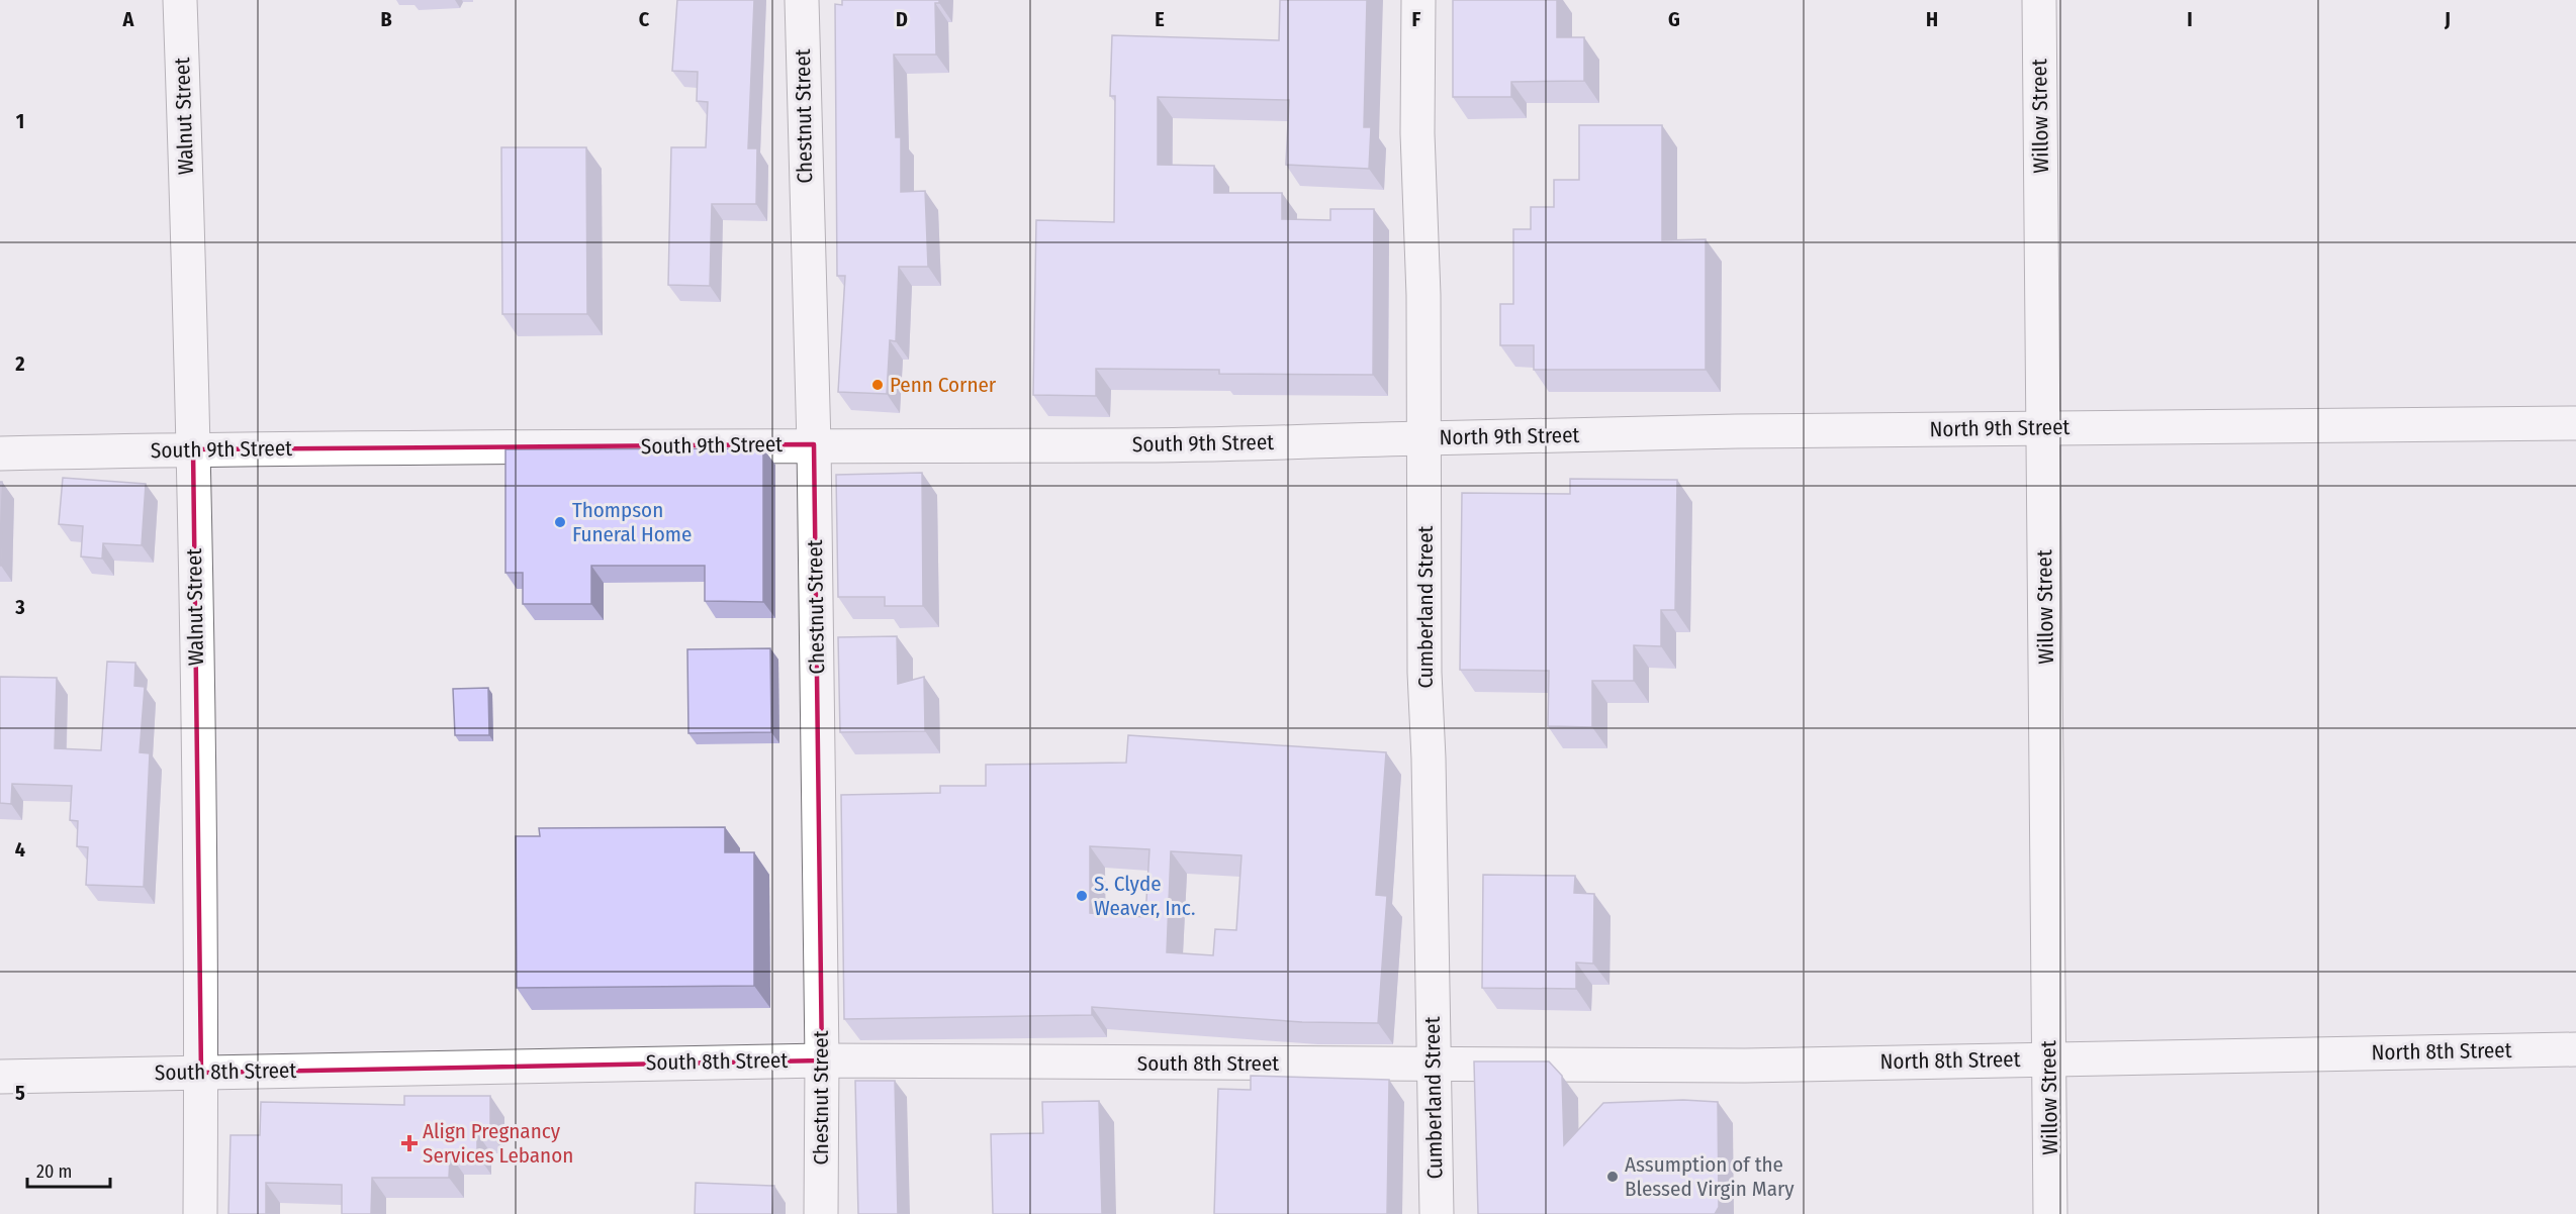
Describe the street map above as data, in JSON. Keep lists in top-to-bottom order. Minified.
{"streets":{"main road":["Walnut Street","Chestnut Street","Willow Street","North 9th Street","South 9th Street","Cumberland Street","North 8th Street","South 8th Street"]},"crossings":[["Walnut Street","South 9th Street"],["Walnut Street","South 8th Street"],["Chestnut Street","South 9th Street"],["Chestnut Street","South 8th Street"],["Willow Street","North 9th Street"],["Willow Street","North 8th Street"],["North 9th Street","South 9th Street"],["North 9th Street","Cumberland Street"],["South 9th Street","Cumberland Street"],["Cumberland Street","North 8th Street"],["Cumberland Street","South 8th Street"],["North 8th Street","South 8th Street"]],"places":{"other":["Penn Corner","Thompson Funeral Home","S. Clyde Weaver, Inc.","Assumption of the Blessed Virgin Mary"],"health":["Align Pregnancy Services Lebanon"]},"scale_bar":"20 m","grid":{"columns":["A","B","C","D","E","F","G","H","I","J"],"rows":["1","2","3","4","5"]}}
